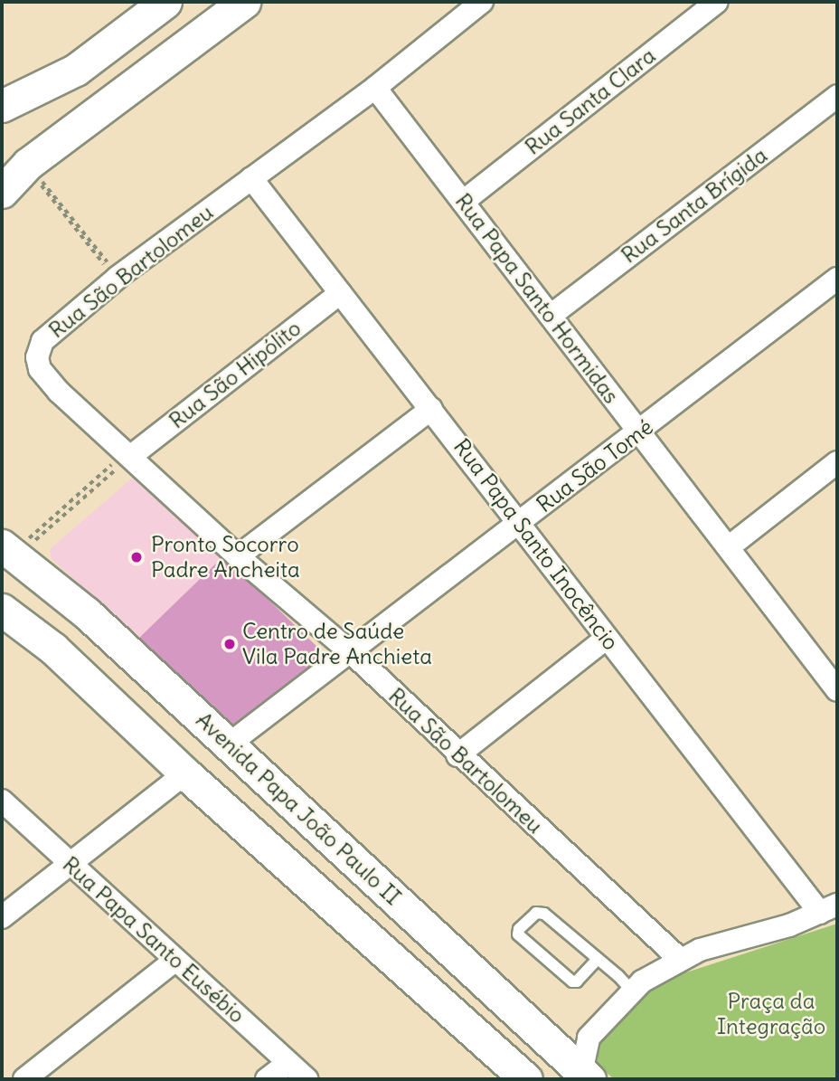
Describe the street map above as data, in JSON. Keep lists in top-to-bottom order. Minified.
{"streets":{"street":["Rua Santa Clara","Rua Santa Brígida","Rua São Bartolomeu","Rua Papa Santo Hormidas","Rua São Hipólito","Rua São Tomé","Rua Papa Santo Inocêncio","Avenida Papa João Paulo II","Rua Papa Santo Eusébio"]},"crossings":[["Rua Santa Clara","Rua Papa Santo Hormidas"],["Rua Santa Brígida","Rua Papa Santo Hormidas"],["Rua São Bartolomeu","Rua Papa Santo Hormidas"],["Rua São Bartolomeu","Rua São Hipólito"],["Rua São Bartolomeu","Rua São Tomé"],["Rua São Bartolomeu","Rua Papa Santo Inocêncio"],["Rua Papa Santo Hormidas","Rua São Tomé"],["Rua São Hipólito","Rua Papa Santo Inocêncio"],["Rua São Tomé","Rua Papa Santo Inocêncio"],["Rua São Tomé","Avenida Papa João Paulo II"]],"parks":["Praça da Integração"],"places":["Pronto Socorro Padre Ancheita","Centro de Saúde Vila Padre Anchieta"]}
